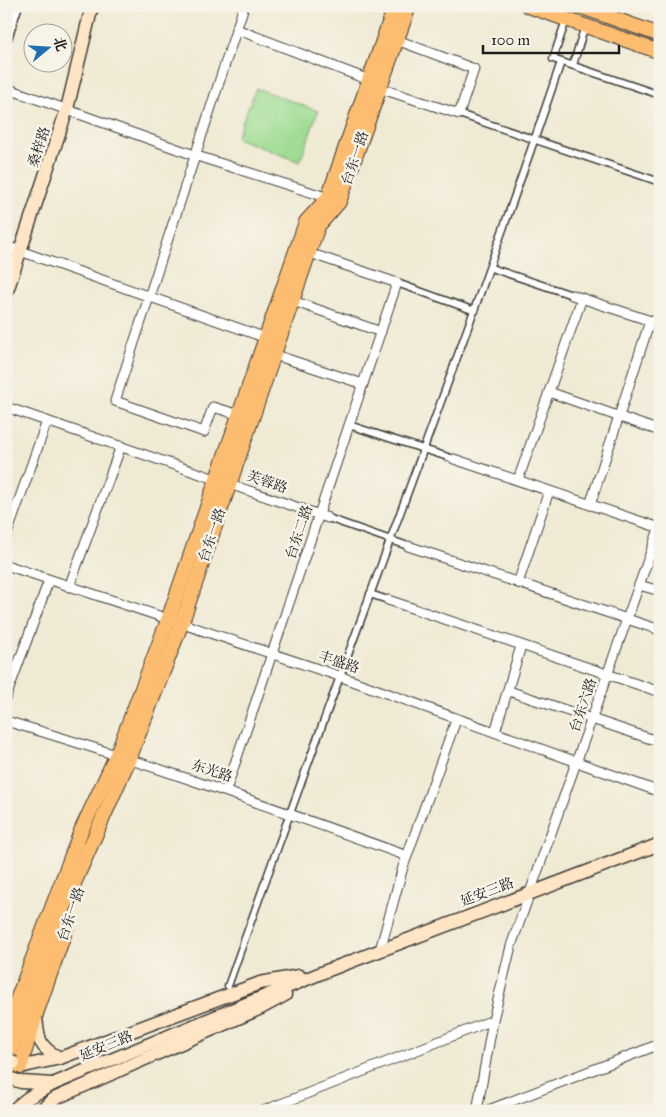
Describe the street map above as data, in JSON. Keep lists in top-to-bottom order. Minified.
{"streets":{"main road":["桑梓路","台东一路","延安三路"],"street":["芙蓉路","台东二路","丰盛路","台东六路","东光路"]},"crossings":[["台东一路","芙蓉路"],["台东一路","丰盛路"],["台东一路","东光路"],["台东一路","延安三路"],["芙蓉路","台东二路"],["芙蓉路","台东六路"],["台东二路","丰盛路"],["台东二路","东光路"],["丰盛路","台东六路"],["台东六路","延安三路"]],"scale_bar":"100 m","north":"right"}
